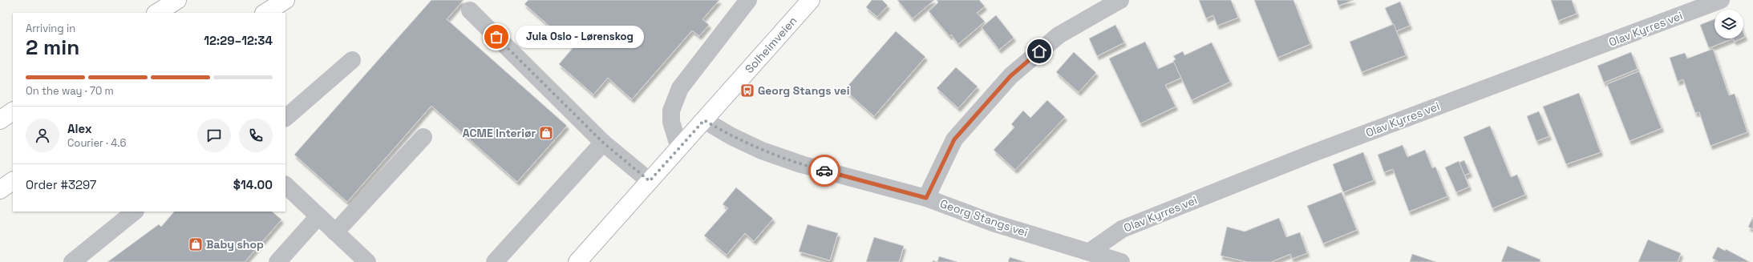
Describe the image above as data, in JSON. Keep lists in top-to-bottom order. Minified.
{"streets":{"main road":["Solheimveien"],"street":["Olav Kyrres vei","Georg Stangs vei"]},"crossings":[["Olav Kyrres vei","Georg Stangs vei"],["Solheimveien","Georg Stangs vei"]],"places":{"other":["Jula Oslo - Lørenskog"],"bus stop":["Georg Stangs vei"],"shop":["ACME Interiør","Baby shop"]},"page":{"heading":["2 min","Arriving in","12:29–12:34"],"panel":["Alex","Courier · 4.6","Order #3297","$14.00"],"bubble":"Jula Oslo - Lørenskog","bar":"On the way · 70 m"}}
